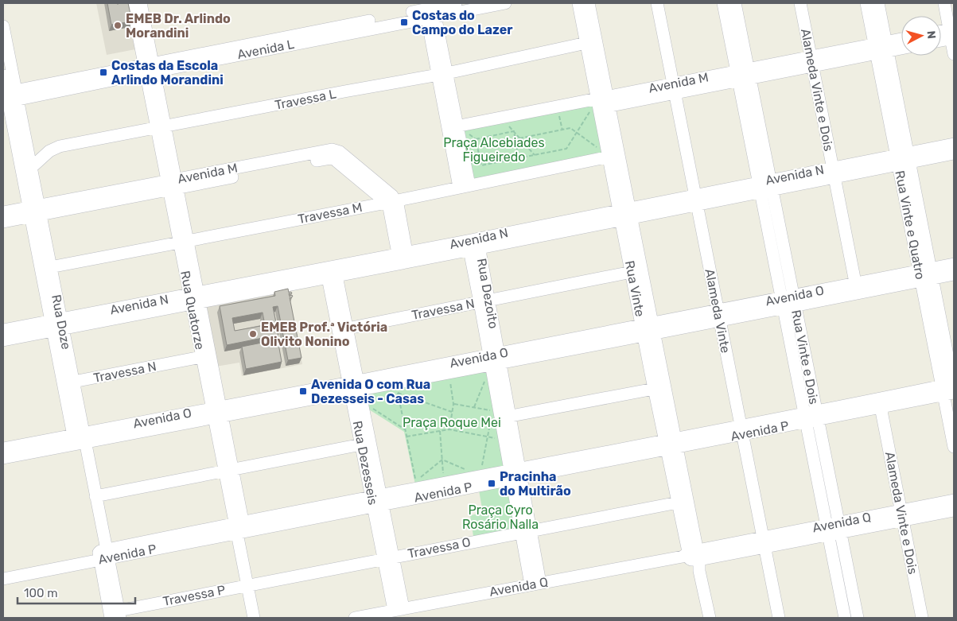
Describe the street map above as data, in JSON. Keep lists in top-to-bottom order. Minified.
{"streets":{"street":["Avenida L","Avenida M","Alameda Vinte e Dois","Travessa L","Avenida N","Travessa M","Rua Vinte e Quatro","Rua Vinte","Rua Dezoito","Avenida O","Travessa N","Rua Quatorze","Alameda Vinte","Rua Doze","Rua Vinte e Dois","Avenida P","Rua Dezesseis","Avenida Q","Travessa O","Travessa P"]},"crossings":[["Avenida L","Rua Quatorze"],["Avenida L","Rua Doze"],["Avenida M","Alameda Vinte e Dois"],["Avenida M","Travessa M"],["Avenida M","Rua Vinte e Quatro"],["Avenida M","Rua Vinte"],["Avenida M","Rua Quatorze"],["Avenida M","Alameda Vinte"],["Avenida M","Rua Doze"],["Avenida M","Rua Vinte e Dois"],["Alameda Vinte e Dois","Avenida N"],["Alameda Vinte e Dois","Avenida O"],["Alameda Vinte e Dois","Avenida P"],["Alameda Vinte e Dois","Avenida Q"],["Travessa L","Rua Vinte"],["Travessa L","Rua Quatorze"],["Travessa L","Rua Doze"],["Avenida N","Rua Vinte e Quatro"],["Avenida N","Rua Vinte"],["Avenida N","Rua Dezoito"],["Avenida N","Rua Quatorze"],["Avenida N","Alameda Vinte"],["Avenida N","Rua Doze"],["Avenida N","Rua Vinte e Dois"],["Avenida N","Rua Dezesseis"],["Travessa M","Rua Vinte"],["Travessa M","Rua Quatorze"],["Travessa M","Rua Doze"],["Rua Vinte e Quatro","Avenida O"],["Rua Vinte e Quatro","Avenida P"],["Rua Vinte","Avenida O"],["Rua Vinte","Travessa N"],["Rua Vinte","Avenida P"],["Rua Vinte","Avenida Q"],["Rua Vinte","Travessa O"],["Rua Dezoito","Avenida O"],["Rua Dezoito","Travessa N"],["Rua Dezoito","Avenida P"],["Rua Dezoito","Avenida Q"],["Rua Dezoito","Travessa O"],["Avenida O","Rua Quatorze"],["Avenida O","Alameda Vinte"],["Avenida O","Rua Doze"],["Avenida O","Rua Vinte e Dois"],["Avenida O","Rua Dezesseis"],["Travessa N","Rua Quatorze"],["Travessa N","Rua Doze"],["Travessa N","Rua Dezesseis"],["Rua Quatorze","Avenida P"],["Rua Quatorze","Travessa O"],["Rua Quatorze","Travessa P"],["Alameda Vinte","Avenida P"],["Alameda Vinte","Avenida Q"],["Rua Doze","Avenida P"],["Rua Doze","Travessa P"],["Rua Vinte e Dois","Avenida P"],["Rua Vinte e Dois","Avenida Q"],["Avenida P","Rua Dezesseis"],["Rua Dezesseis","Avenida Q"],["Rua Dezesseis","Travessa O"],["Travessa O","Travessa P"]],"parks":["Praça Alcebiades Figueiredo","Praça Roque Mei","Praça Cyro Rosário Nalla"],"places":{"transit":["Costas do Campo do Lazer","Costas da Escola Arlindo Morandini","Avenida O com Rua Dezesseis - Casas","Pracinha do Multirão"],"other":["EMEB Dr. Arlindo Morandini","EMEB Prof.ª Victória Olivito Nonino"]},"scale_bar":"100 m","north":"right"}
